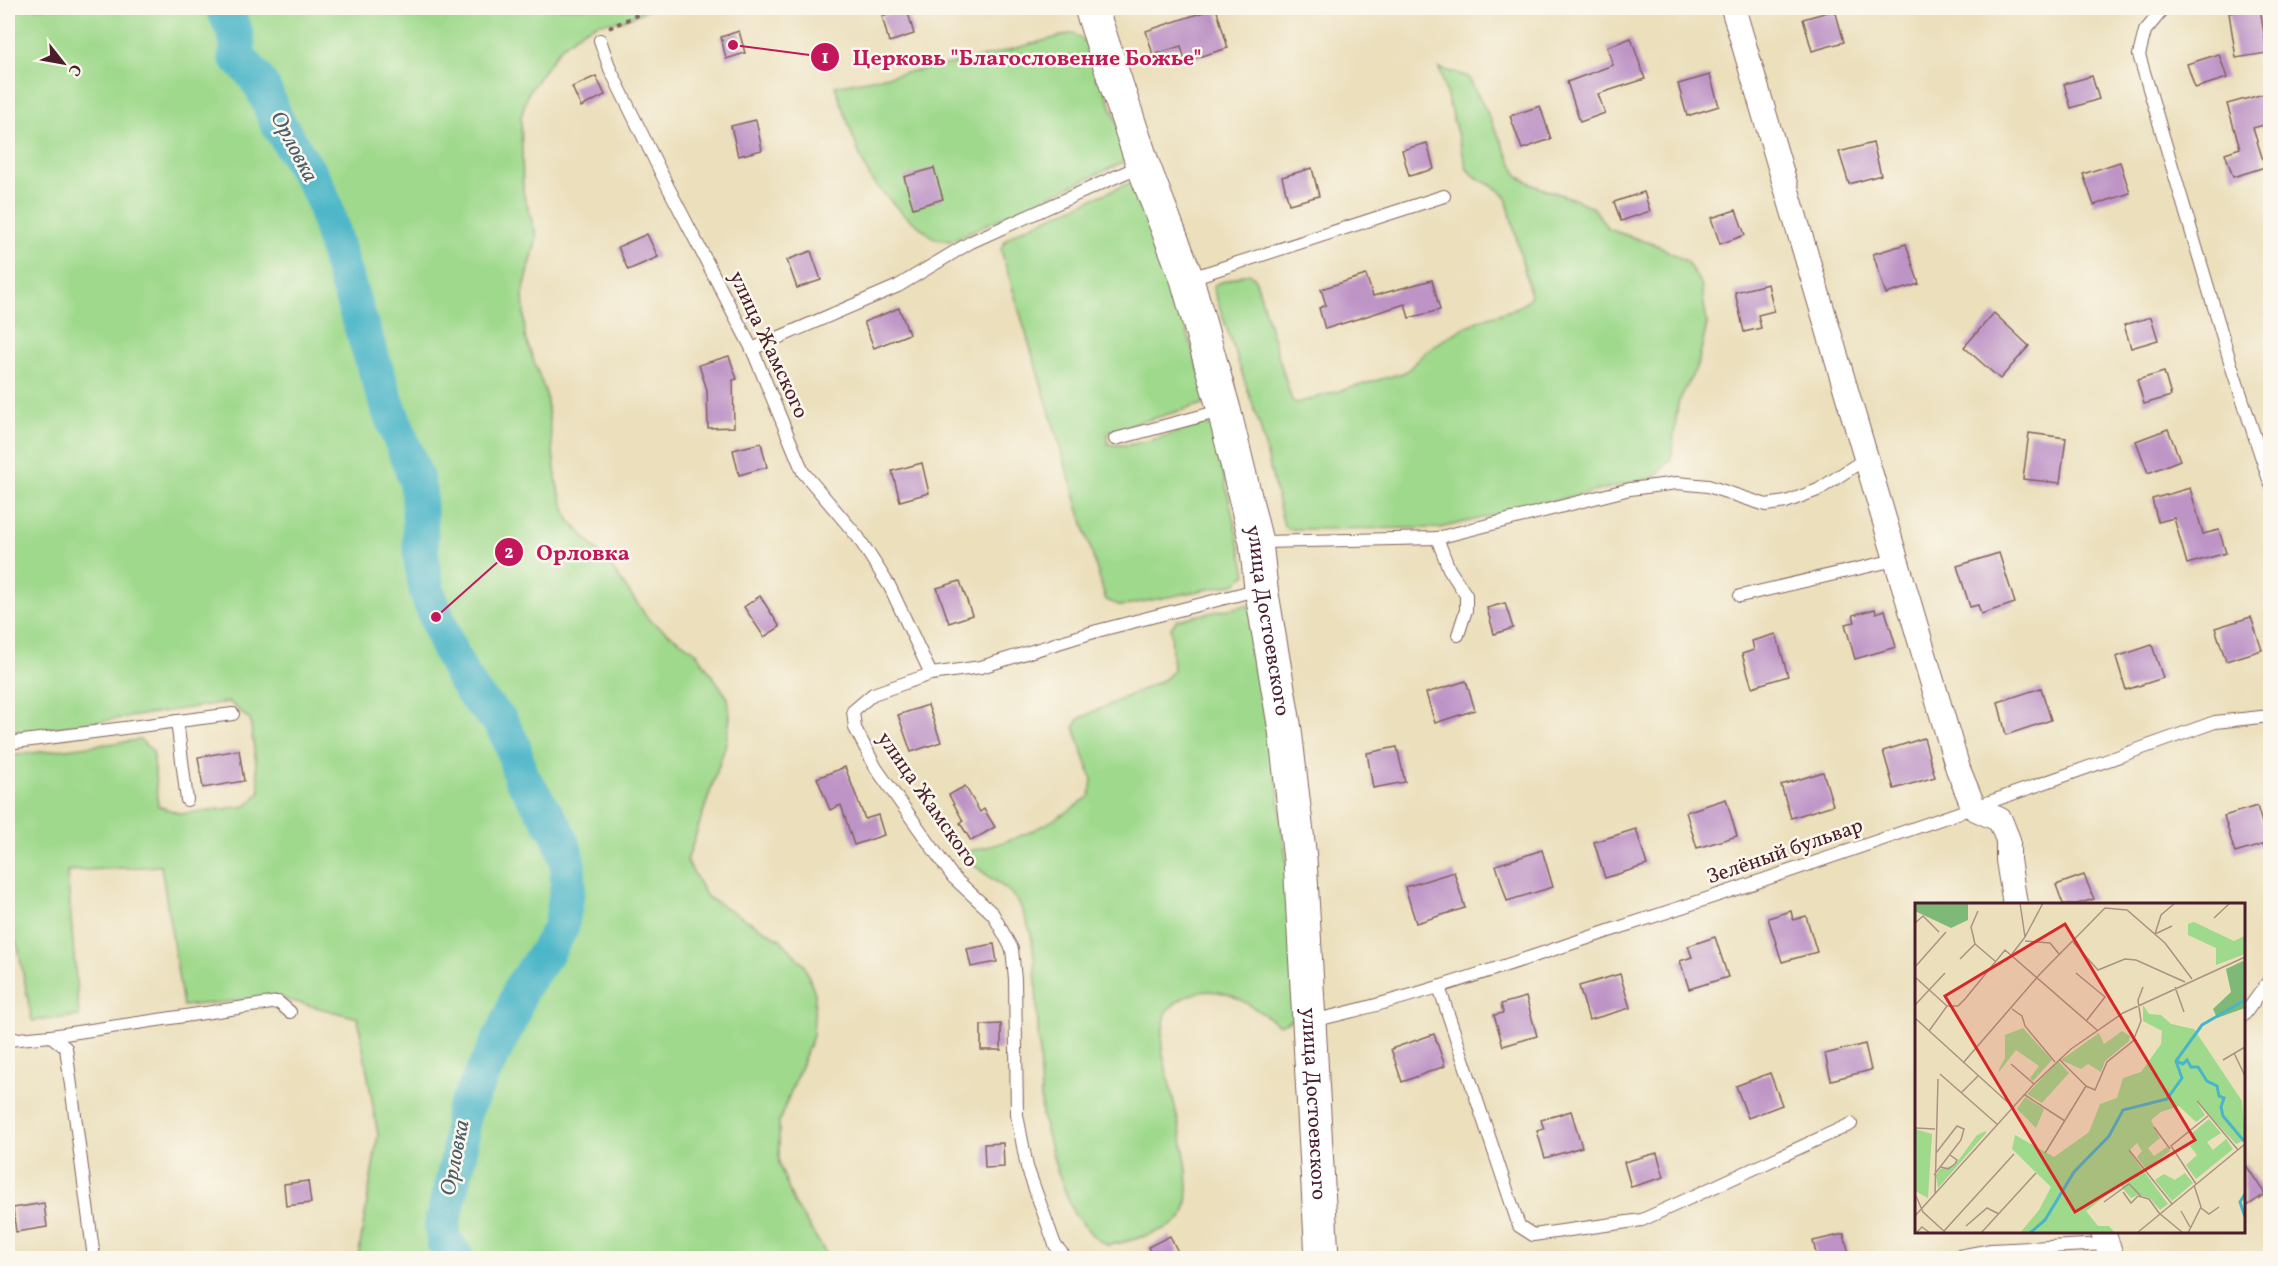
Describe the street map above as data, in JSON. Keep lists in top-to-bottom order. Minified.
{"streets":{"main road":["улица Достоевского"],"lane":["улица Жамского","Зелёный бульвар"]},"crossings":[["улица Достоевского","Зелёный бульвар"]],"water":["Орловка"],"places":["Церковь \"Благословение Божье\"","Орловка"],"north":"bottom right"}
